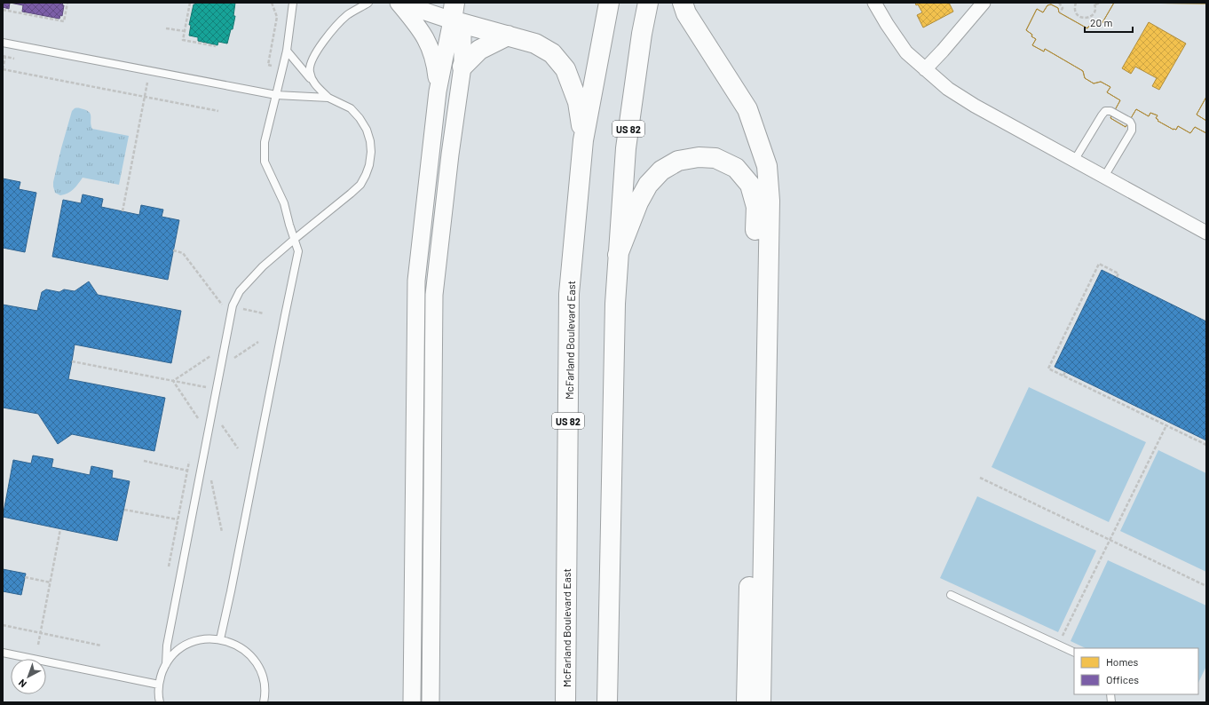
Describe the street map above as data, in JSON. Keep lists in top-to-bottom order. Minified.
{"streets":{"highway":["US 82","McFarland Boulevard East"]},"legend":["Homes","Offices"],"scale_bar":"20 m","north":"bottom left"}
